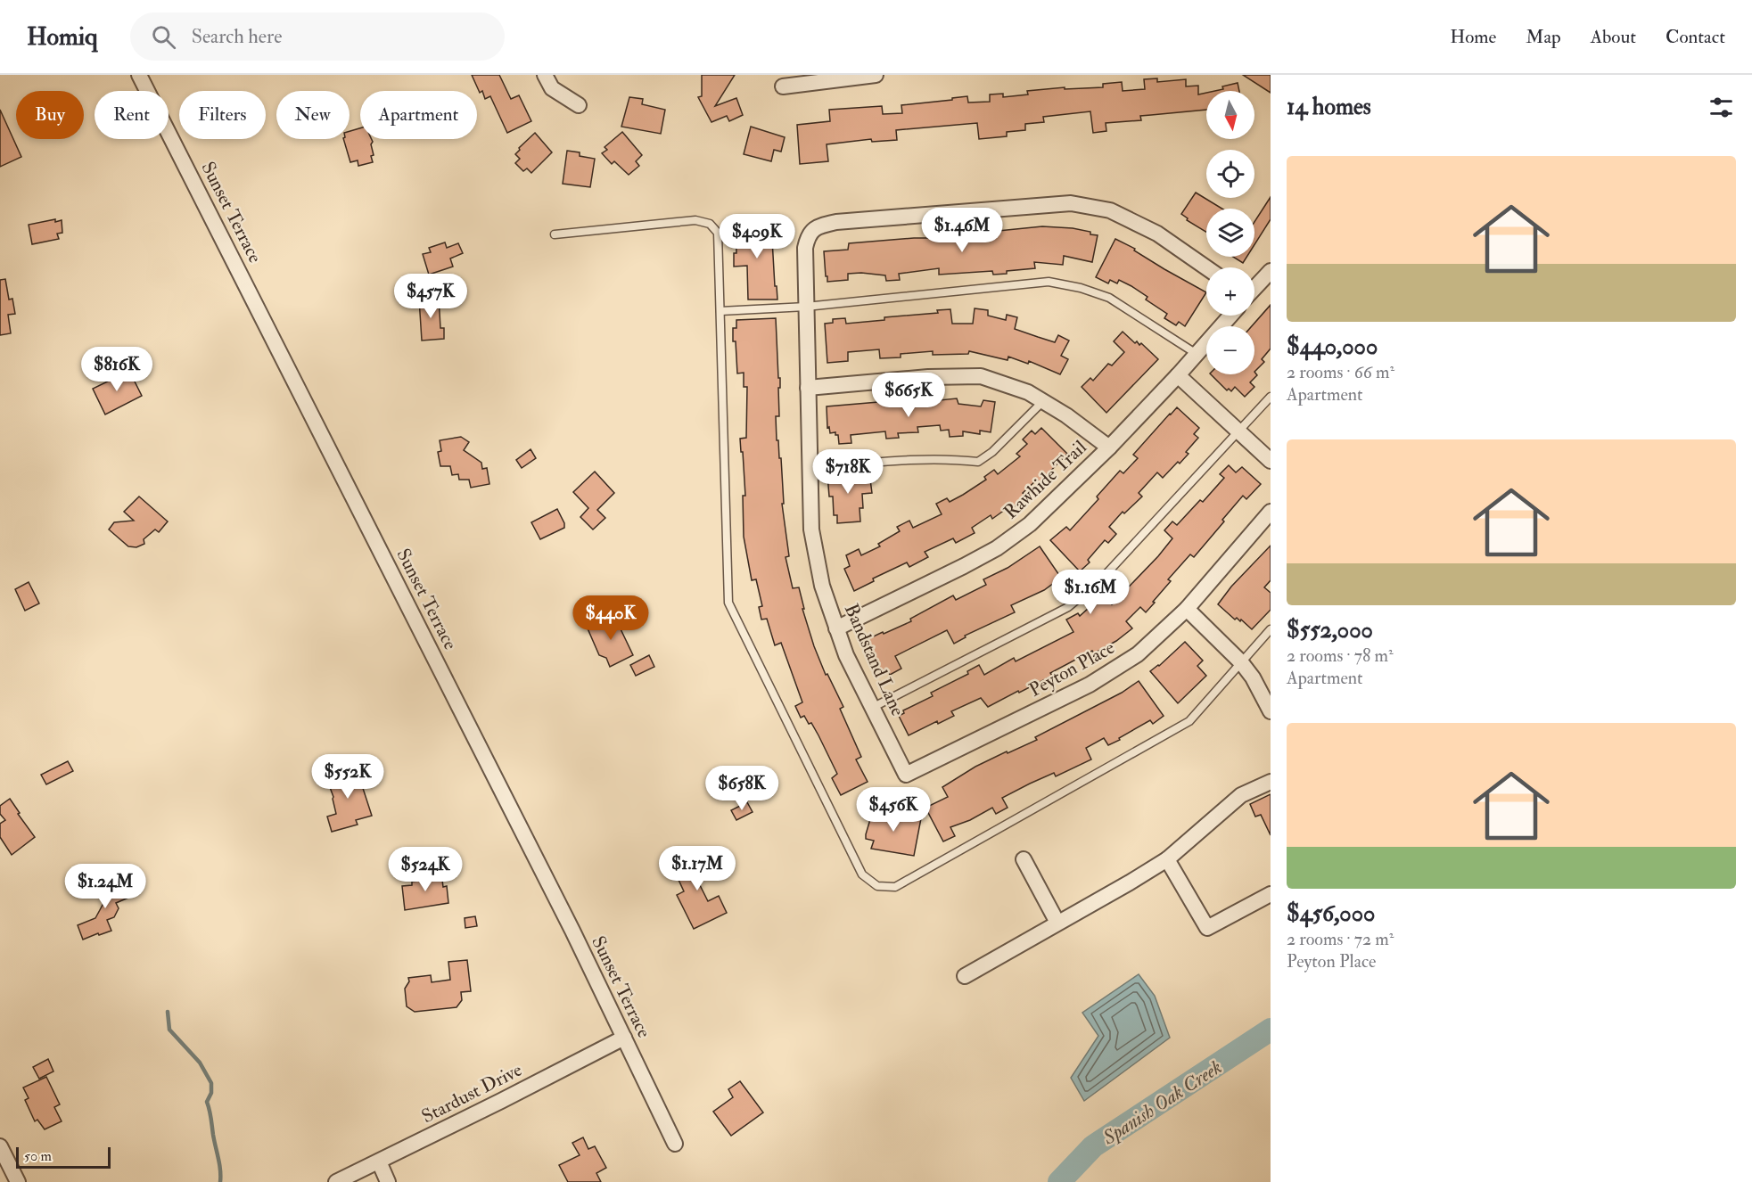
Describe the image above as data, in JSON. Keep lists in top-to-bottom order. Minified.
{"streets":{"street":["Sunset Terrace","Rawhide Trail","Bandstand Lane","Peyton Place","Stardust Drive"]},"crossings":[["Sunset Terrace","Stardust Drive"],["Rawhide Trail","Bandstand Lane"],["Bandstand Lane","Peyton Place"]],"water":["Spanish Oak Creek"],"scale_bar":"50 m","north":"bottom","page":{"header":"Homiq","search":"Search here","nav":["Home","Map","About","Contact"],"heading":"14 homes","map_buttons":["+","−"],"chip":["Buy","Rent","Filters","New","Apartment"],"list":[{"name":"$440,000","note":"2 rooms · 66 m² · Apartment"},{"name":"$552,000","note":"2 rooms · 78 m² · Apartment"},{"name":"$456,000","note":"2 rooms · 72 m² · Peyton Place"}],"price":["$1.46M","$409K","$457K","$816K","$665K","$718K","$1.16M","$440K","$552K","$658K","$456K","$1.17M","$524K","$1.24M"],"scale":"50 m"}}
